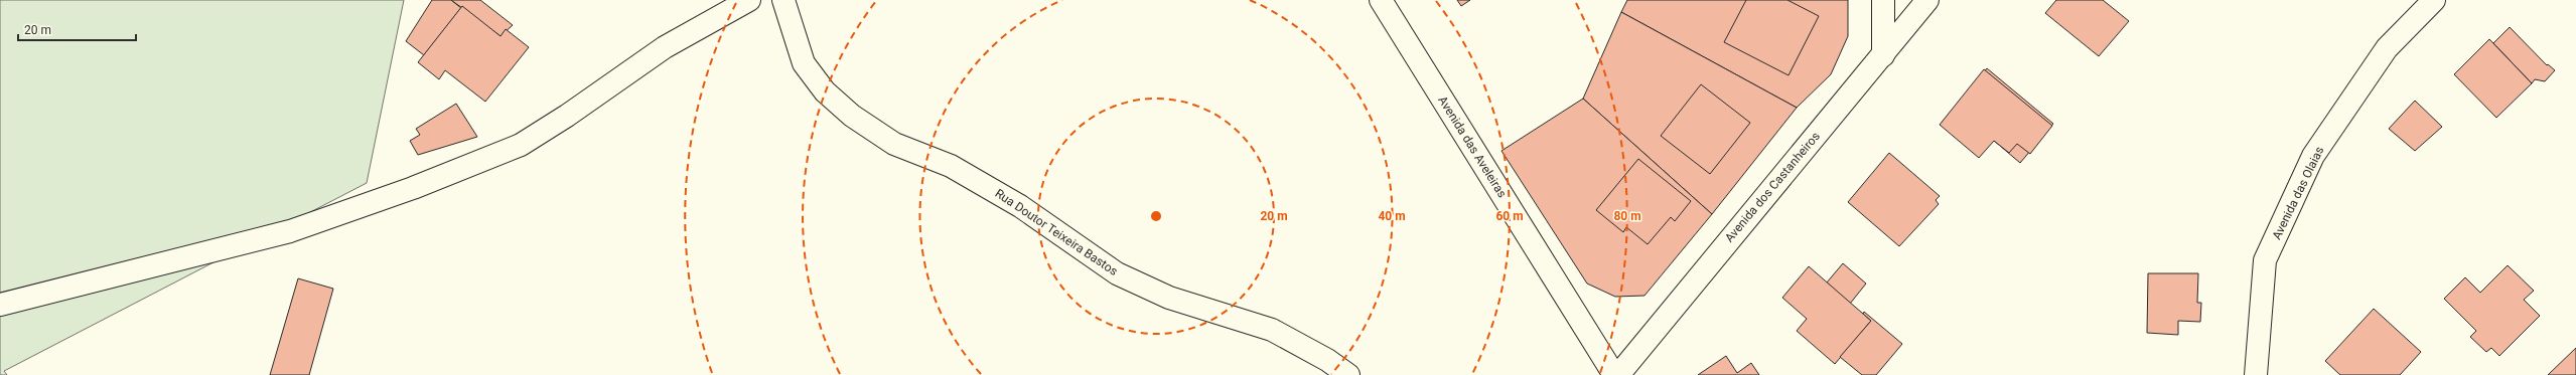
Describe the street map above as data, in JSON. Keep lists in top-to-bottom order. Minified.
{"streets":{"street":["Avenida das Aveleiras","Avenida dos Castanheiros","Avenida das Olaias","Rua Doutor Teixeira Bastos"]},"scale_bar":"20 m","rings":["20 m","40 m","60 m","80 m"]}
